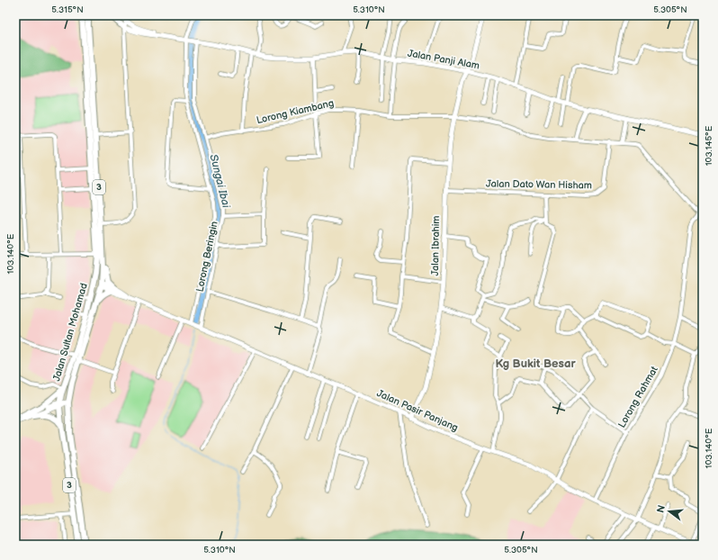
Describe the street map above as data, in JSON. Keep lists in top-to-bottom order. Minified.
{"streets":{"highway":["3","Jalan Sultan Mohamad"],"main road":["Jalan Panji Alam","Jalan Ibrahim","Jalan Pasir Panjang"],"street":["Lorong Kiambang","Jalan Dato Wan Hisham","Lorong Beringin","Lorong Rahmat"]},"crossings":[["Jalan Panji Alam","Jalan Ibrahim"],["Jalan Panji Alam","Lorong Beringin"],["Lorong Kiambang","Jalan Ibrahim"],["Lorong Kiambang","Lorong Beringin"],["Lorong Kiambang","Lorong Rahmat"],["Jalan Dato Wan Hisham","Jalan Ibrahim"],["Jalan Dato Wan Hisham","Lorong Rahmat"],["3","Jalan Sultan Mohamad"],["Jalan Ibrahim","Lorong Rahmat"],["Jalan Ibrahim","Jalan Pasir Panjang"],["Lorong Beringin","Jalan Pasir Panjang"],["Jalan Sultan Mohamad","Jalan Pasir Panjang"],["Lorong Rahmat","Jalan Pasir Panjang"]],"districts":["Kg Bukit Besar"],"water":["Sungai Ibai"],"north":"left","coordinates":["5.315°N","5.310°N","5.305°N","103.145°E","103.140°E"]}
